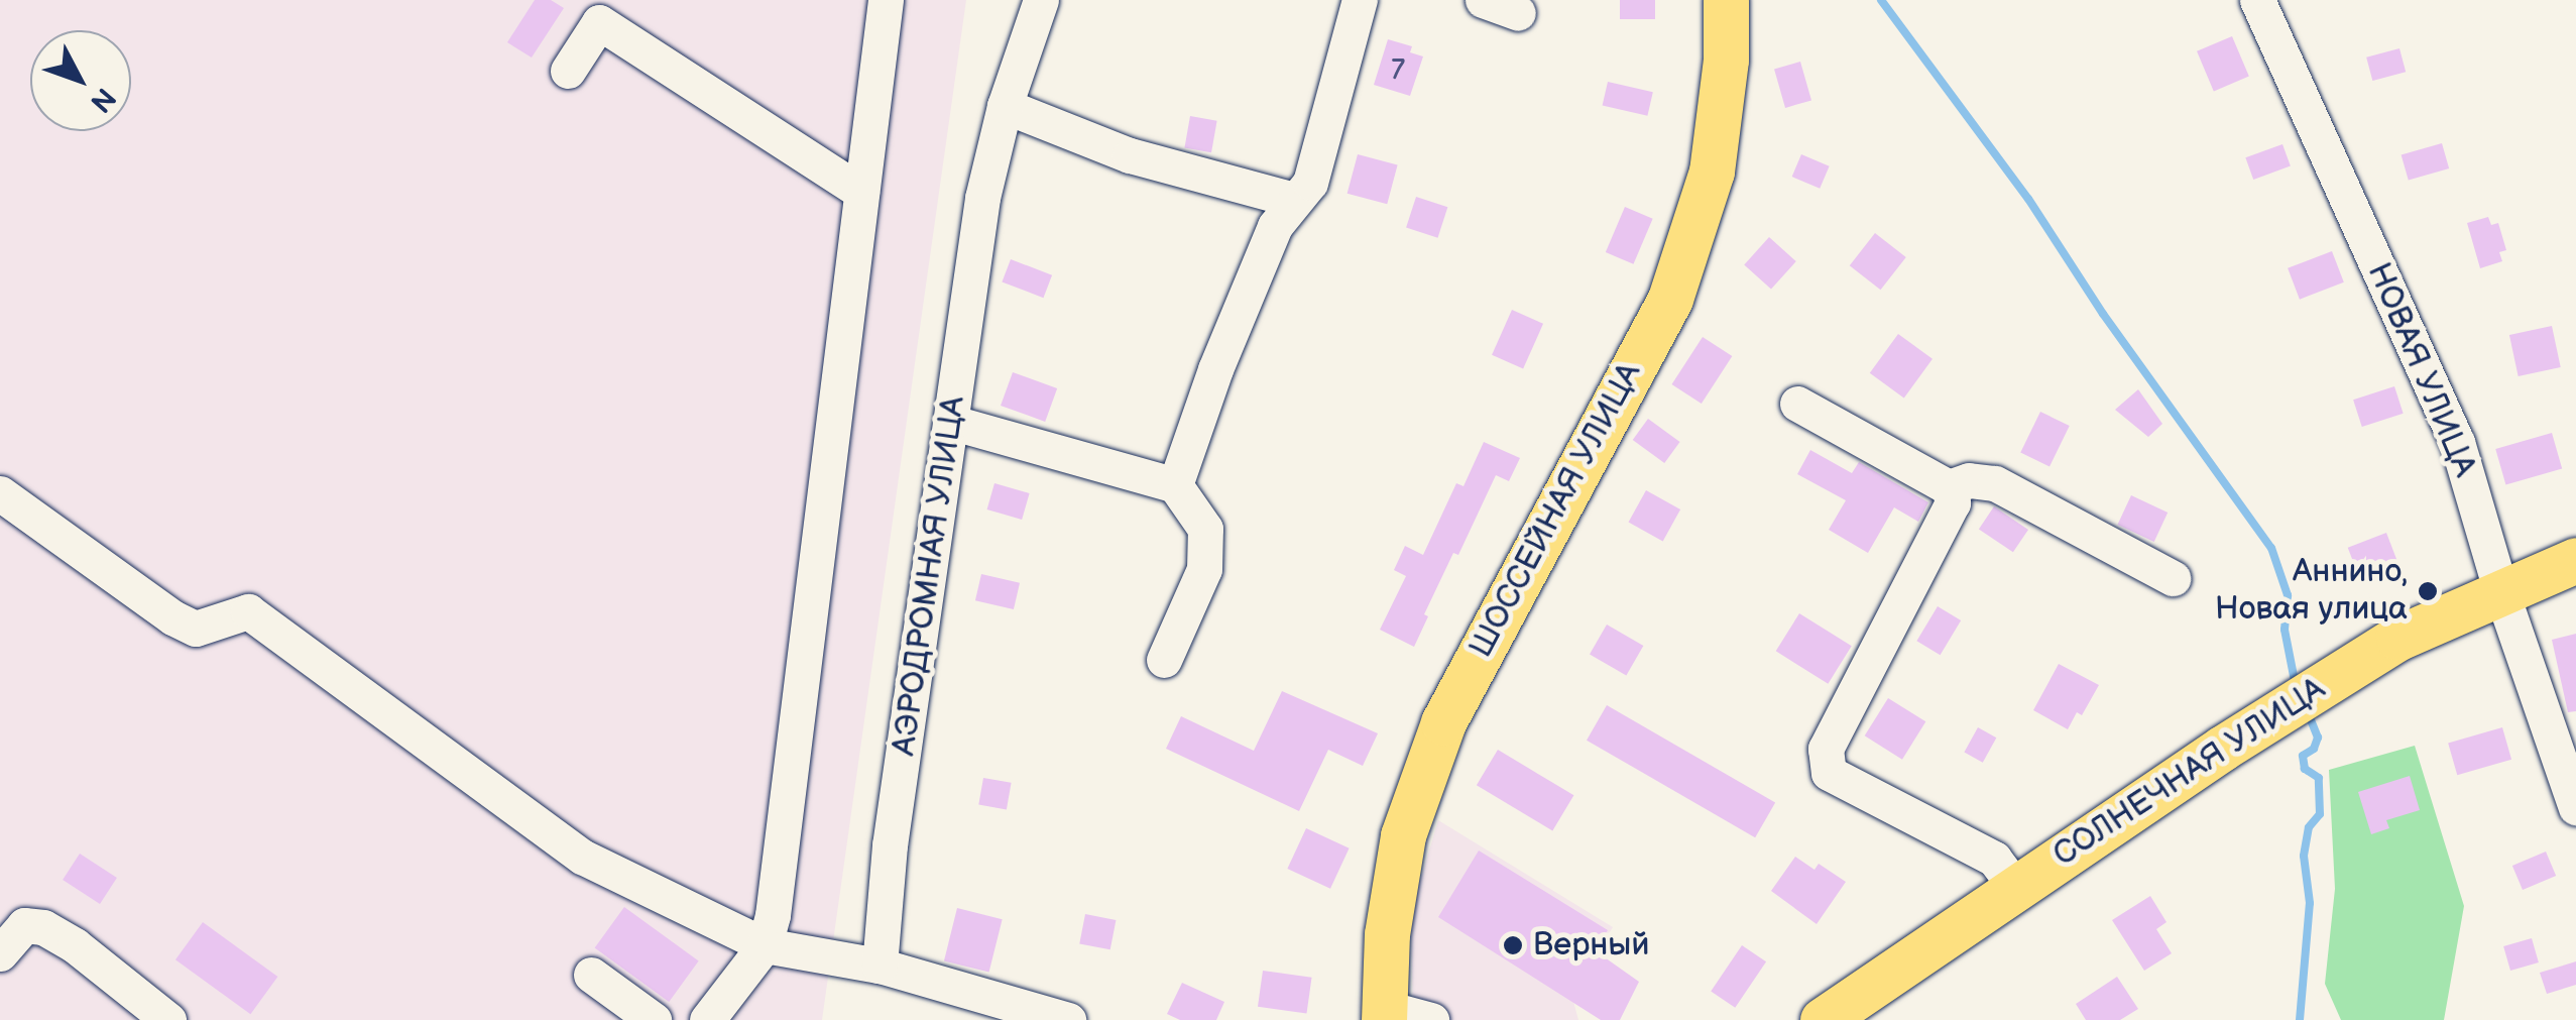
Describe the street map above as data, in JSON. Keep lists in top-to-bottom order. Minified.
{"streets":{"main road":["ШОССЕЙНАЯ УЛИЦА","СОЛНЕЧНАЯ УЛИЦА"],"street":["НОВАЯ УЛИЦА","АЭРОДРОМНАЯ УЛИЦА"]},"crossings":[["НОВАЯ УЛИЦА","СОЛНЕЧНАЯ УЛИЦА"]],"places":["Аннино, Новая улица","Верный"],"house_numbers":["7"],"north":"bottom right"}
